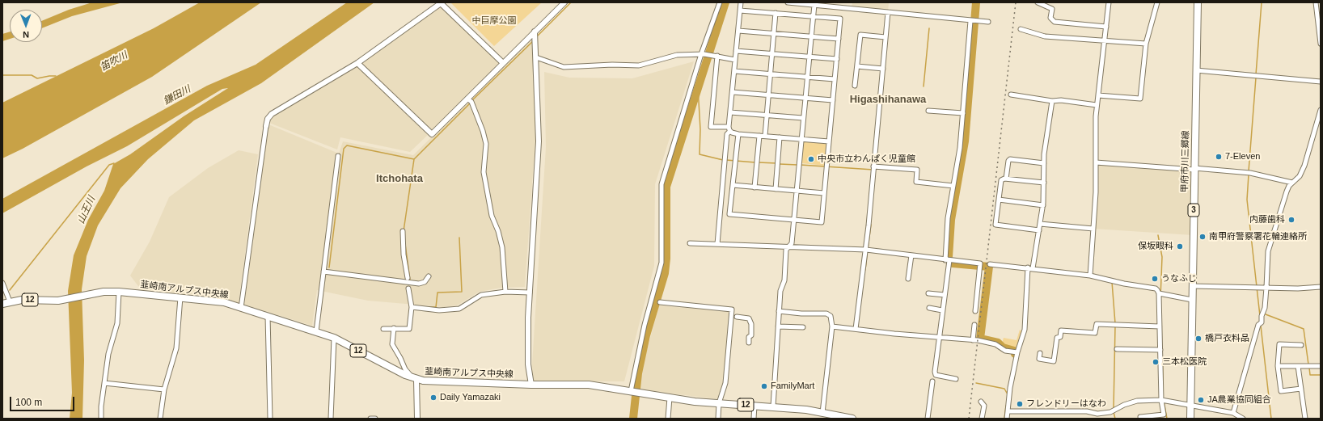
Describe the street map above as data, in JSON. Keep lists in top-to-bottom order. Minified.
{"streets":{"main road":["甲府市川三郷線","3","韮崎南アルプス中央線","12"]},"districts":["Higashihanawa","Itchohata"],"water":["笛吹川","鎌田川","山王川"],"parks":["中巨摩公園"],"places":["7-Eleven","中央市立わんぱく児童館","内藤歯科","南甲府警察署花輪連絡所","保坂眼科","うなふじ","橋戸衣料品","三本松医院","FamilyMart","Daily Yamazaki","JA農業協同組合","フレンドリーはなわ"],"scale_bar":"100 m","north":"bottom"}
